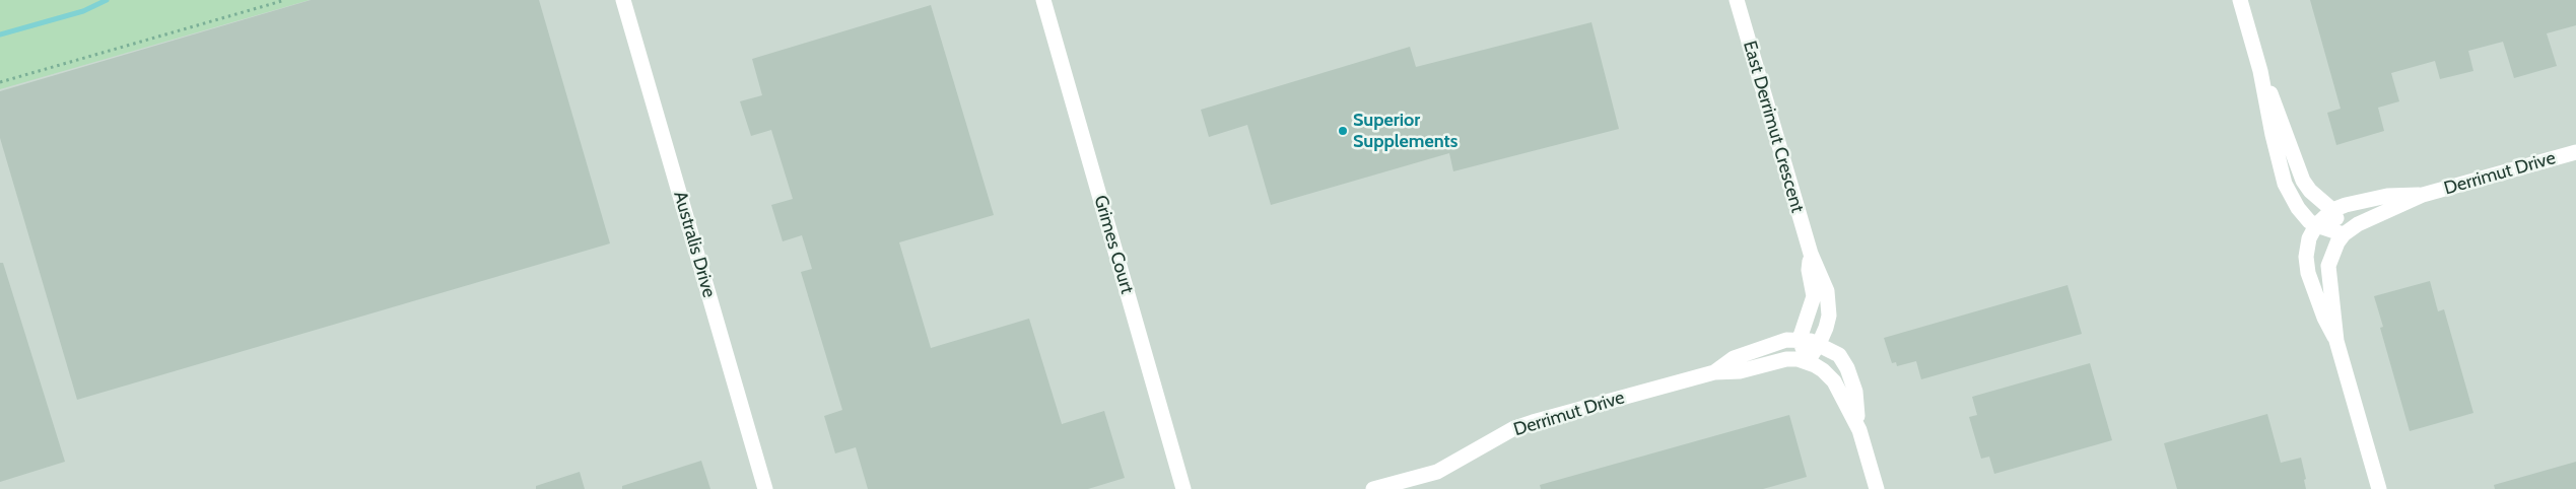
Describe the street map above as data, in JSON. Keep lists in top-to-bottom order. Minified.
{"streets":{"street":["East Derrimut Crescent","Derrimut Drive","Australis Drive","Grimes Court"]},"crossings":[["East Derrimut Crescent","Derrimut Drive"]],"places":["Superior Supplements"]}
